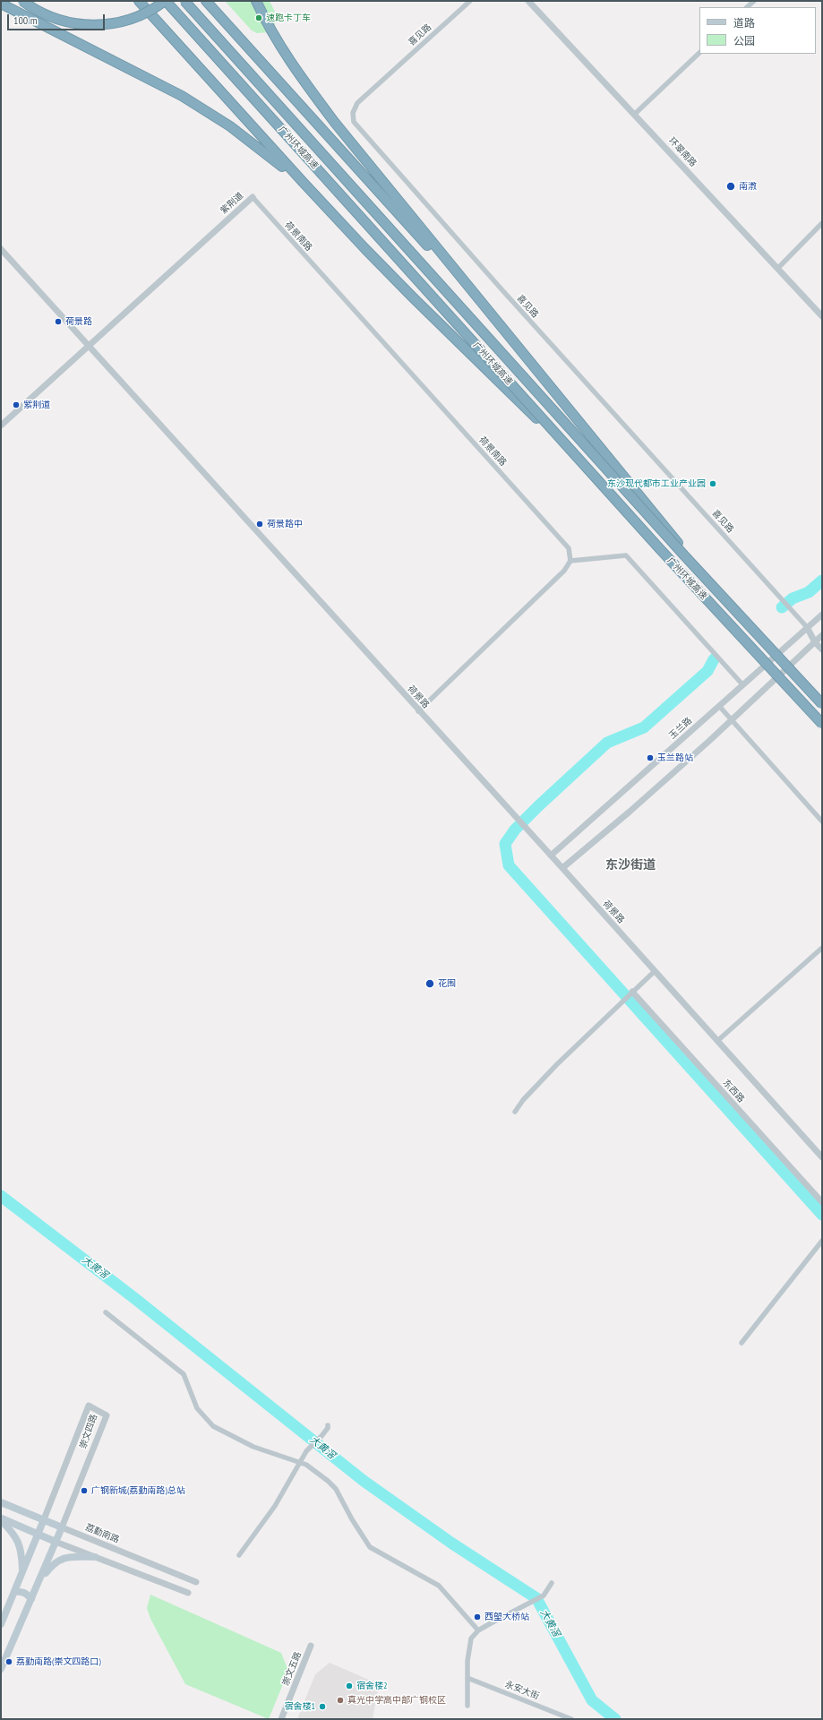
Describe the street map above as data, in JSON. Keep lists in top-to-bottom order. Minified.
{"streets":{"highway":["广州环城高速"],"main road":["崇文四路","荔勤南路"],"street":["喜见路","环翠南路","紫荆道","荷景南路","荷景路","玉兰路","东西路","崇文五路","永安大街"]},"crossings":[["喜见路","玉兰路"],["紫荆道","荷景南路"],["紫荆道","荷景路"],["荷景路","玉兰路"],["崇文四路","荔勤南路"]],"districts":["东沙街道"],"water":["大黄滘"],"places":["速跑卡丁车","南漖","荷景路","紫荆道","东沙现代都市工业产业园","荷景路中","玉兰路站","花围","广钢新城(荔勤南路)总站","西塱大桥站","荔勤南路(崇文四路口)","宿舍楼2","真光中学高中部广钢校区","宿舍楼1"],"legend":["道路","公园"],"scale_bar":"100 m"}
